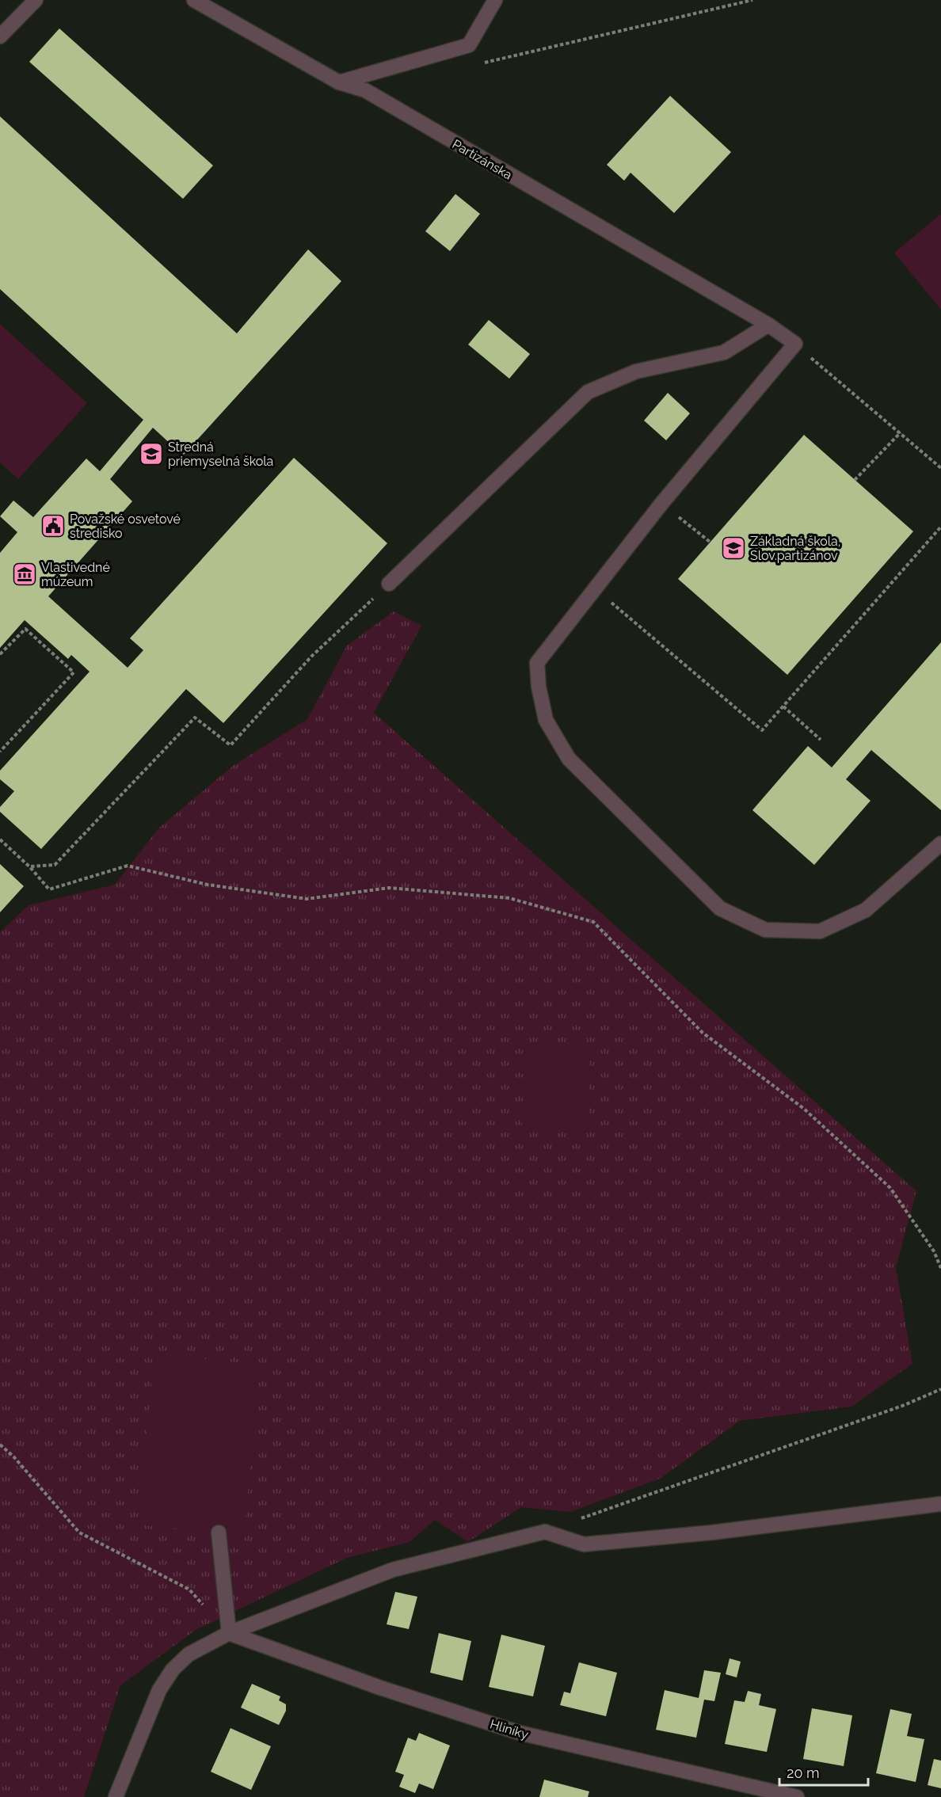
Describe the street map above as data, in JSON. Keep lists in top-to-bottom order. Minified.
{"streets":{"street":["Partizánska","Hliníky"]},"places":{"school or university":["Stredná priemyselná škola","Základná škola, Slov.partizánov"],"public building":["Považské osvetové stredisko"],"museum":["Vlastivedné múzeum"]},"scale_bar":"20 m"}
